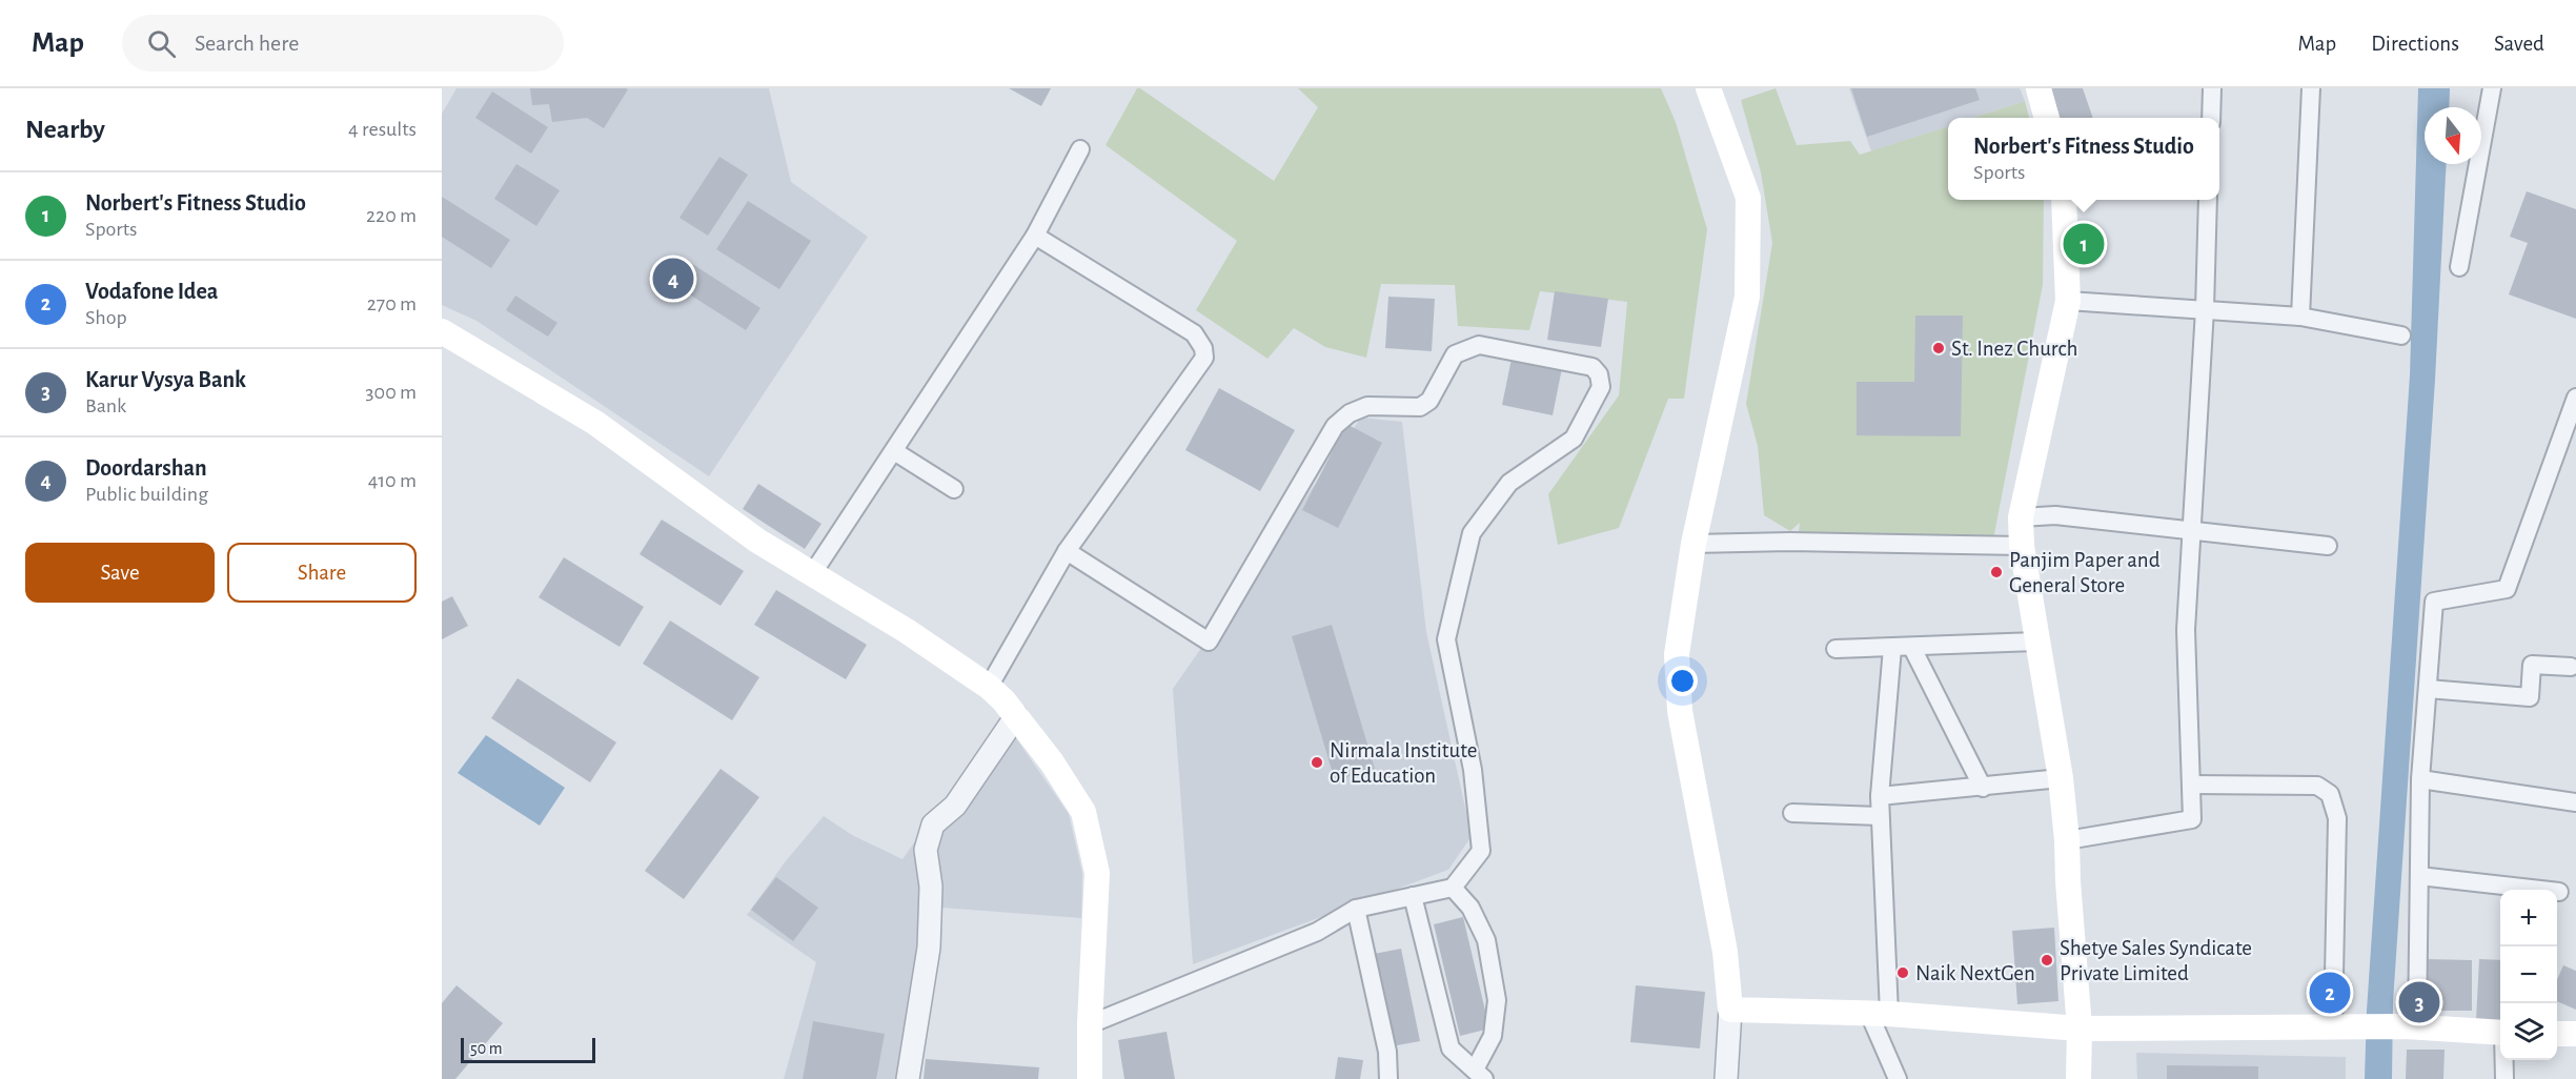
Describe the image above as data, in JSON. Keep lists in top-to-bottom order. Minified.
{"places":["St. Inez Church","Panjim Paper and General Store","Nirmala Institute of Education","Shetye Sales Syndicate Private Limited","Naik NextGen"],"scale_bar":"50 m","north":"bottom","page":{"header":"Map","search":"Search here","nav":["Map","Directions","Saved"],"heading":["Nearby","4 results"],"popup":["Norbert's Fitness Studio","Sports"],"list":[{"mark":"1","name":"Norbert's Fitness Studio","note":"Sports","value":"220 m"},{"mark":"2","name":"Vodafone Idea","note":"Shop","value":"270 m"},{"mark":"3","name":"Karur Vysya Bank","note":"Bank","value":"300 m"},{"mark":"4","name":"Doordarshan","note":"Public building","value":"410 m"}],"pins":["1","4","2","3"],"buttons":["Save","Share"],"map_buttons":["+","−"],"scale":"50 m"}}
